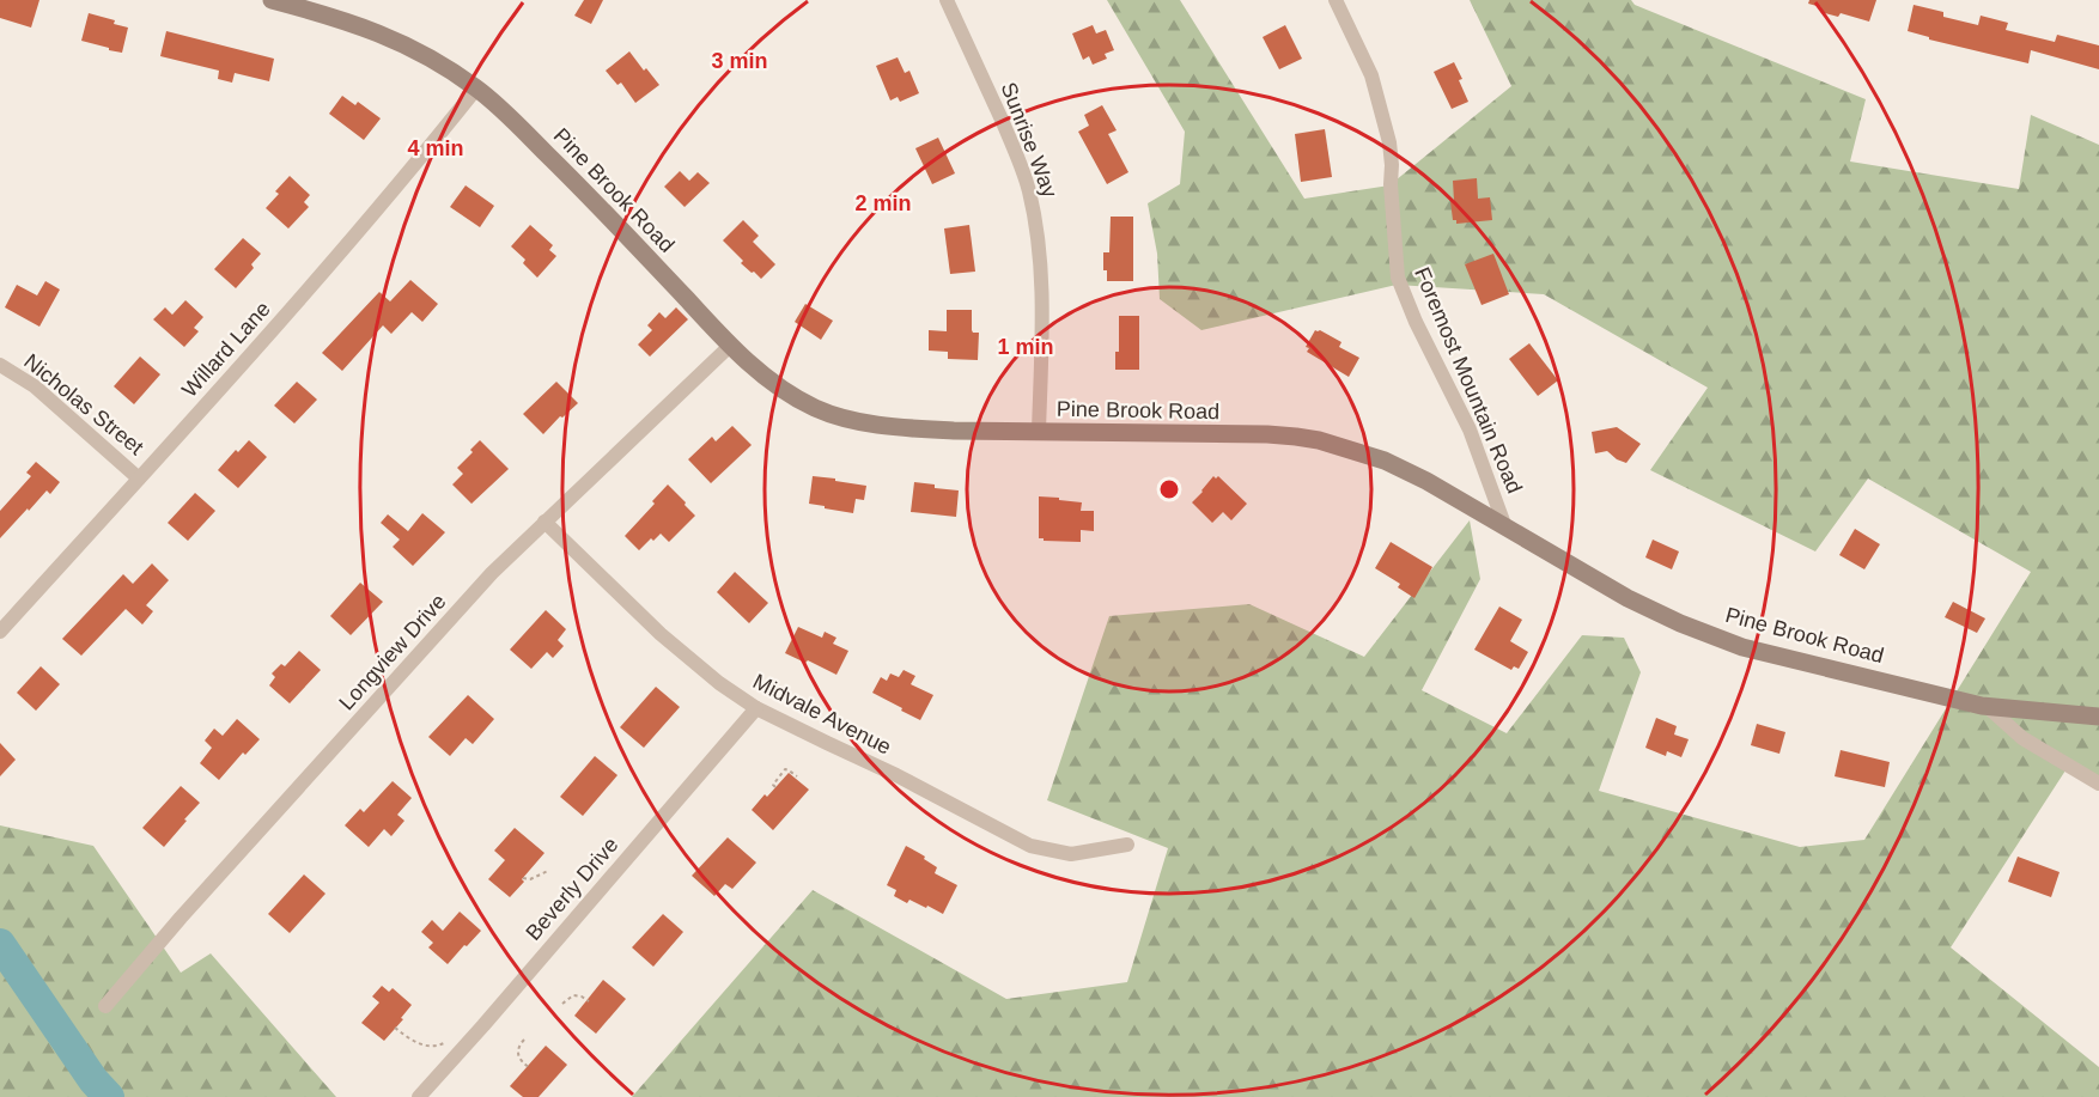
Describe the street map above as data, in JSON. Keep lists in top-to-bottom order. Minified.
{"streets":{"street":["Sunrise Way","Pine Brook Road","Willard Lane","Foremost Mountain Road","Nicholas Street","Longview Drive","Midvale Avenue","Beverly Drive"]},"crossings":[["Sunrise Way","Pine Brook Road"],["Pine Brook Road","Willard Lane"],["Pine Brook Road","Foremost Mountain Road"],["Pine Brook Road","Longview Drive"],["Willard Lane","Nicholas Street"],["Longview Drive","Midvale Avenue"],["Midvale Avenue","Beverly Drive"]],"rings":["3 min","4 min","2 min","1 min"]}
